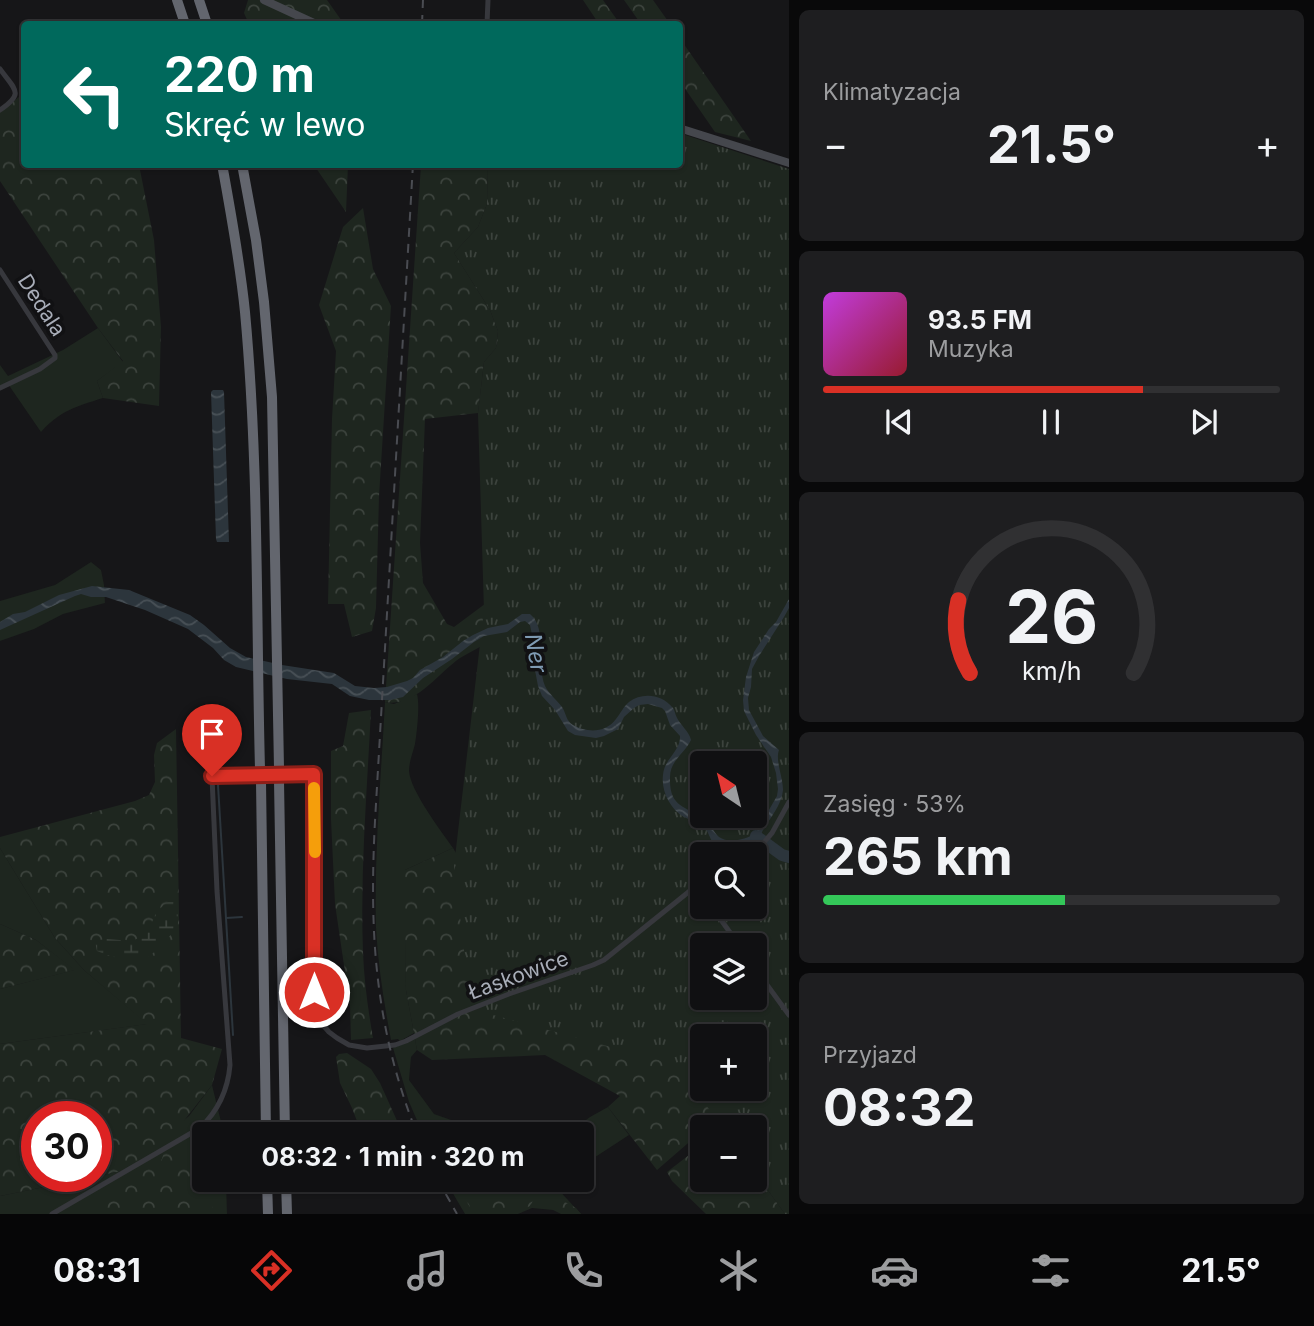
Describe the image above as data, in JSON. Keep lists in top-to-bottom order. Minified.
{"streets":{"street":["Dedala","Łaskowice"]},"water":["Ner"],"north":"top left","page":{"tile":["Klimatyzacja",["Zasięg · 53%","265 km"],["Przyjazd","08:32"]],"turn":["220 m","Skręć w lewo"],"heat":["−","21.5°","+"],"song":["93.5 FM","Muzyka"],"map_buttons":["+","−"],"limit":"30","trip":"08:32 · 1 min · 320 m","tabs":["08:31","21.5°"],"gauge":["26","km/h"]}}
